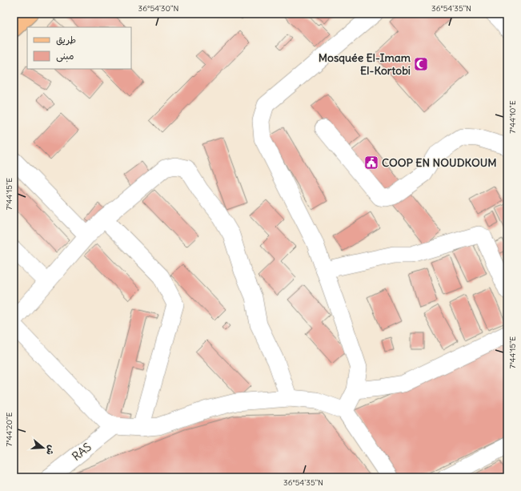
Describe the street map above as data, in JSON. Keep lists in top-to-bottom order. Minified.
{"streets":{"street":["RAS"]},"places":{"mosque":["Mosquée El-Imam El-Kortobi"],"public building":["COOP EN NOUDKOUM"]},"legend":["طريق","مبنى"],"north":"right","coordinates":["36°54'30\"N","36°54'35\"N","7°44'10\"E","7°44'15\"E","7°44'20\"E"]}
